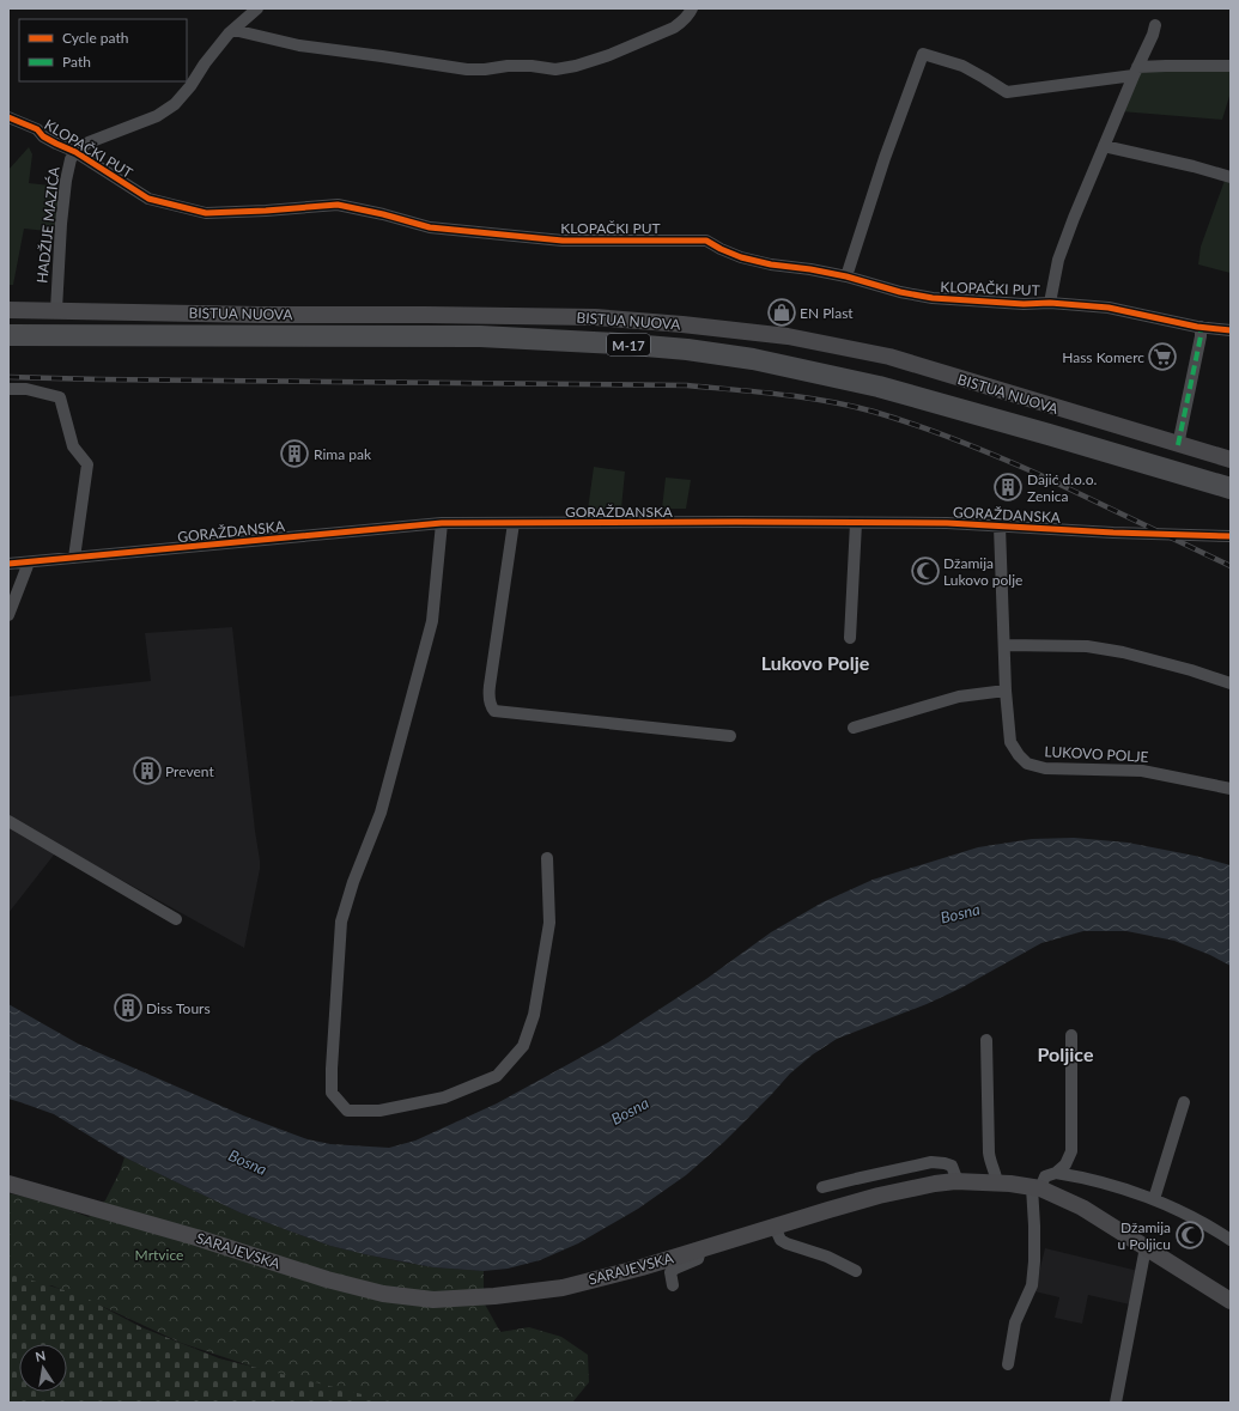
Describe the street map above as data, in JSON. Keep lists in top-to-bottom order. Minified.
{"streets":{"highway":["M-17"],"main road":["BISTUA NUOVA","SARAJEVSKA"],"street":["KLOPAČKI PUT","HADŽIJE MAZIĆA","GORAŽDANSKA","LUKOVO POLJE"]},"crossings":[["KLOPAČKI PUT","HADŽIJE MAZIĆA"],["HADŽIJE MAZIĆA","BISTUA NUOVA"],["GORAŽDANSKA","LUKOVO POLJE"]],"districts":["Lukovo Polje","Poljice"],"water":["Bosna"],"parks":["Mrtvice"],"places":{"shop":["EN Plast"],"supermarket":["Hass Komerc"],"building":["Rima pak","Dajić d.o.o. Zenica","Prevent","Diss Tours"],"mosque":["Džamija Lukovo polje","Džamija u Poljicu"]},"legend":["Cycle path","Path"],"north":"top"}
